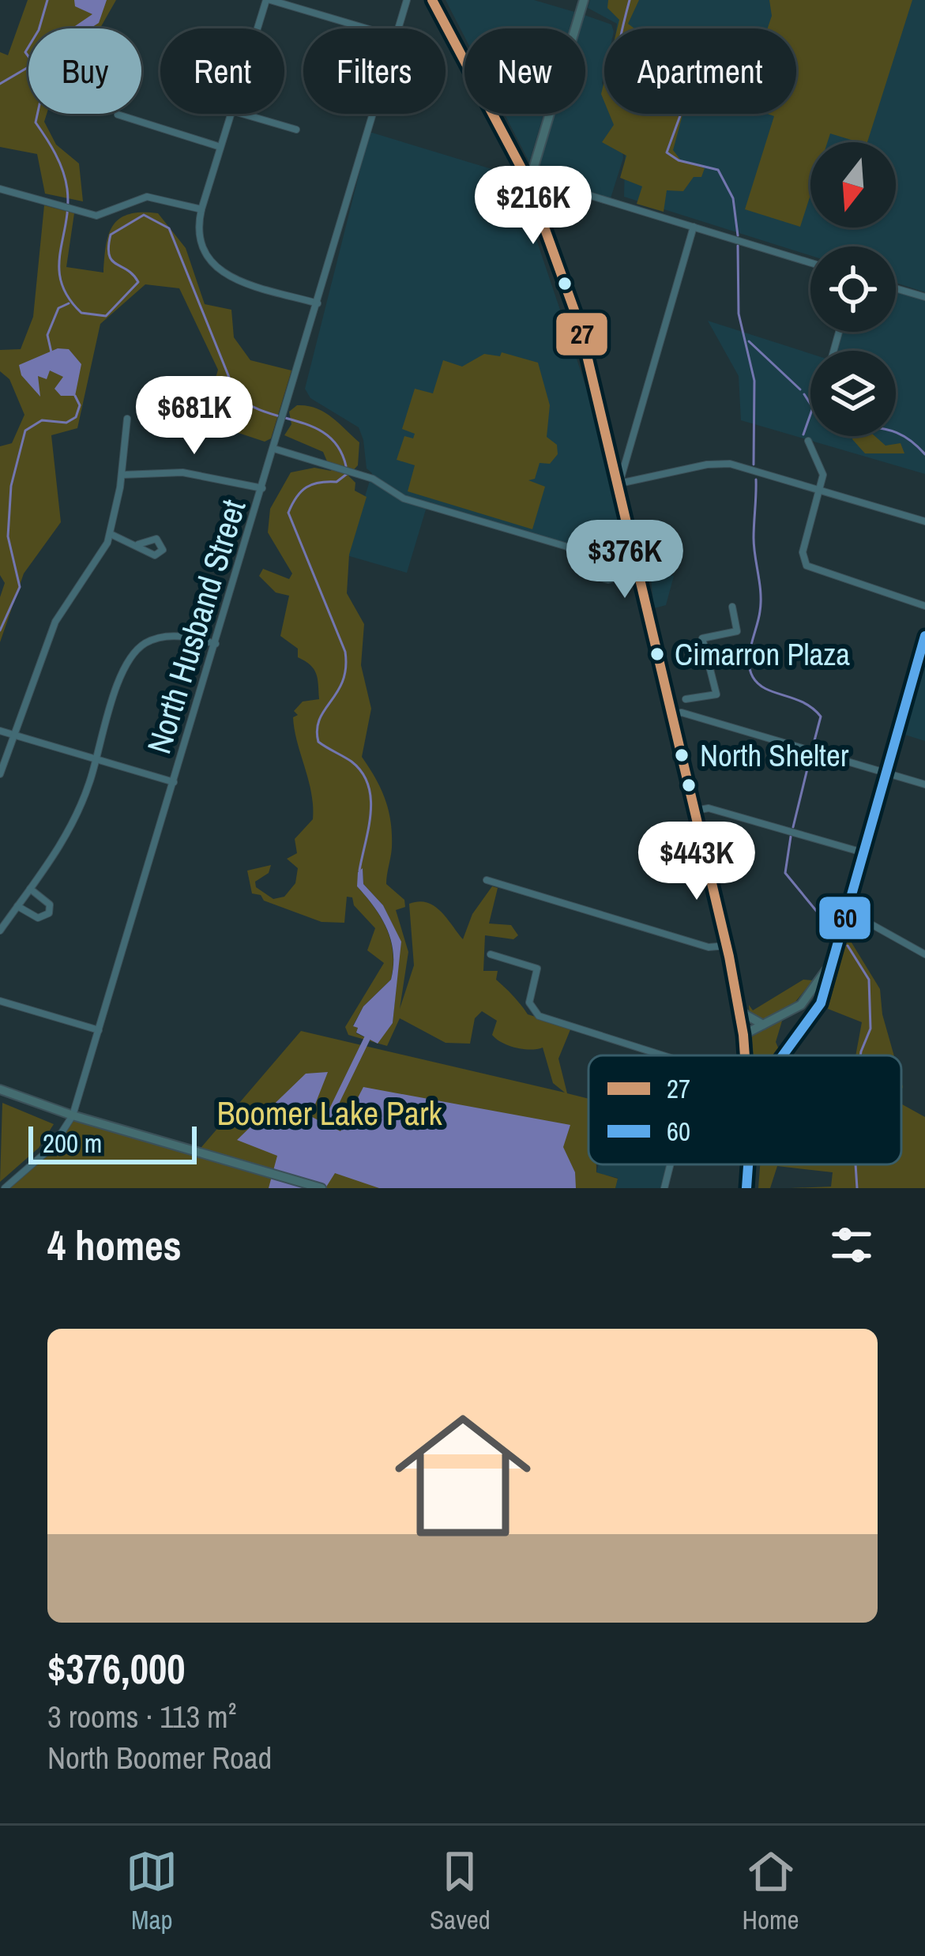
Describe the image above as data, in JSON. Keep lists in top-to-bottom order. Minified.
{"streets":{"street":["North Husband Street"]},"parks":["Boomer Lake Park"],"places":["Cimarron Plaza","North Shelter"],"lines":["transit line 27","transit line 60"],"legend":["27","60"],"scale_bar":"200 m","north":"bottom","page":{"chip":["Buy","Rent","Filters","New","Apartment"],"price":["$216K","$681K","$376K","$443K"],"scale":"200 m","heading":"4 homes","list":[{"name":"$376,000","note":"3 rooms · 113 m² · North Boomer Road"}],"tabs":["Map","Saved","Home"]}}
